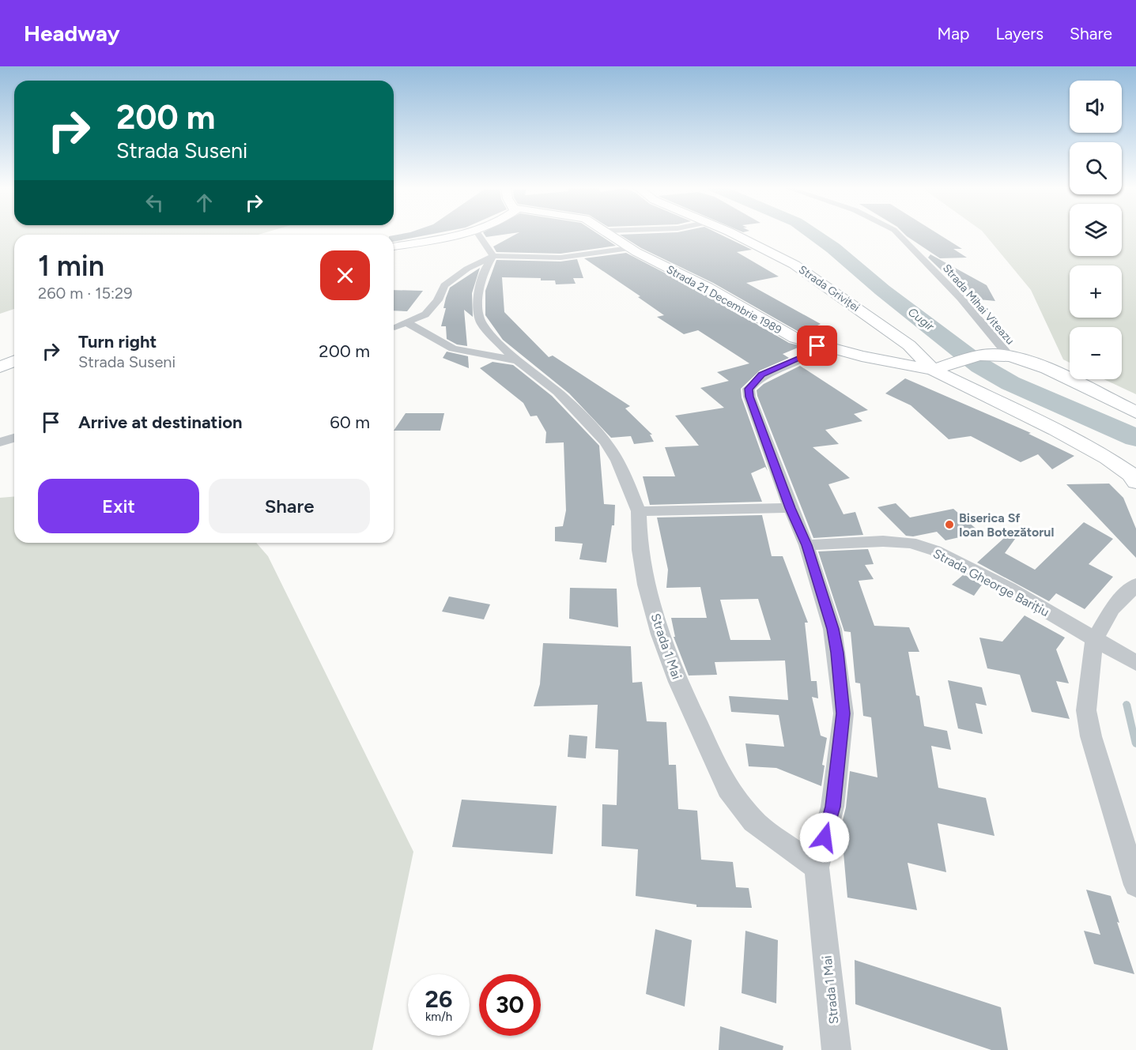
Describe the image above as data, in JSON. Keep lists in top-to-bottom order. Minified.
{"streets":{"main road":["Strada Griviței","Strada 21 Decembrie 1989"],"street":["Strada Mihai Viteazu","Strada Gheorge Barițiu","Strada 1 Mai"]},"crossings":[["Strada Griviței","Strada 21 Decembrie 1989"]],"water":["Cugir"],"places":["Biserica Sf Ioan Botezătorul"],"page":{"header":"Headway","nav":["Map","Layers","Share"],"map_buttons":["+","−"],"turn":["200 m","Strada Suseni"],"heading":["1 min","260 m · 15:29"],"list":[{"name":"Turn right","note":"Strada Suseni","value":"200 m"},{"name":"Arrive at destination","value":"60 m"}],"buttons":["Exit","Share"],"speed":"26 km/h","limit":"30"}}
